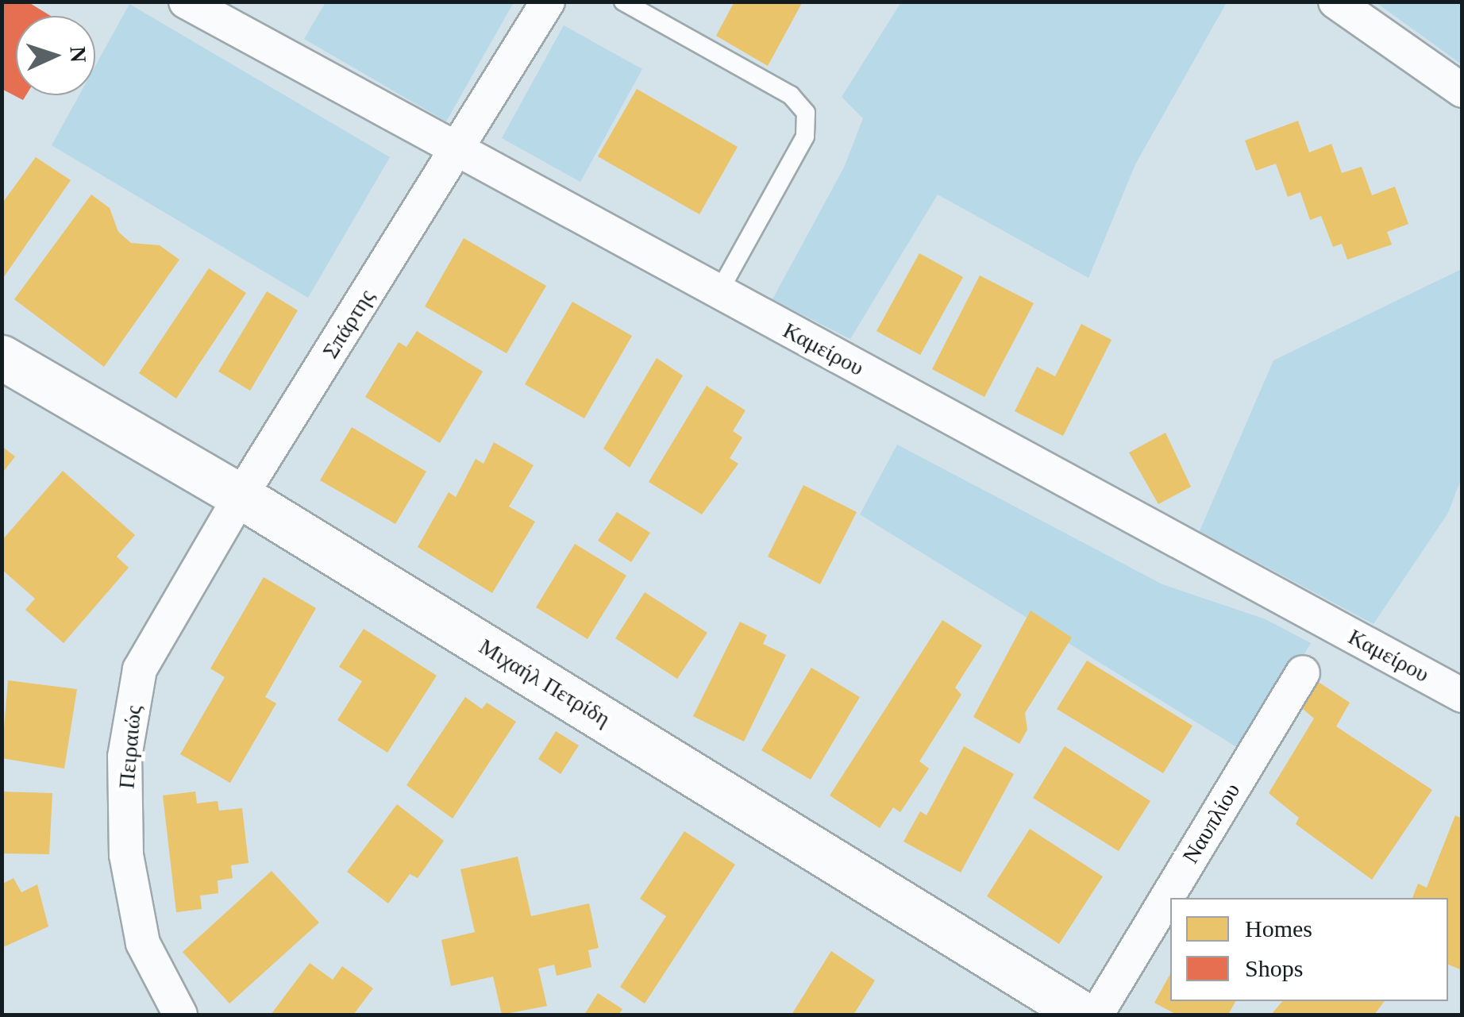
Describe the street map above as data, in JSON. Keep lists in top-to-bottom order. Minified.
{"streets":{"main road":["Μιχαήλ Πετρίδη"],"street":["Σπάρτης","Καμείρου","Πειραιώς","Ναυπλίου"]},"crossings":[["Σπάρτης","Καμείρου"],["Σπάρτης","Μιχαήλ Πετρίδη"],["Σπάρτης","Πειραιώς"],["Μιχαήλ Πετρίδη","Πειραιώς"]],"legend":["Homes","Shops"],"north":"right"}
